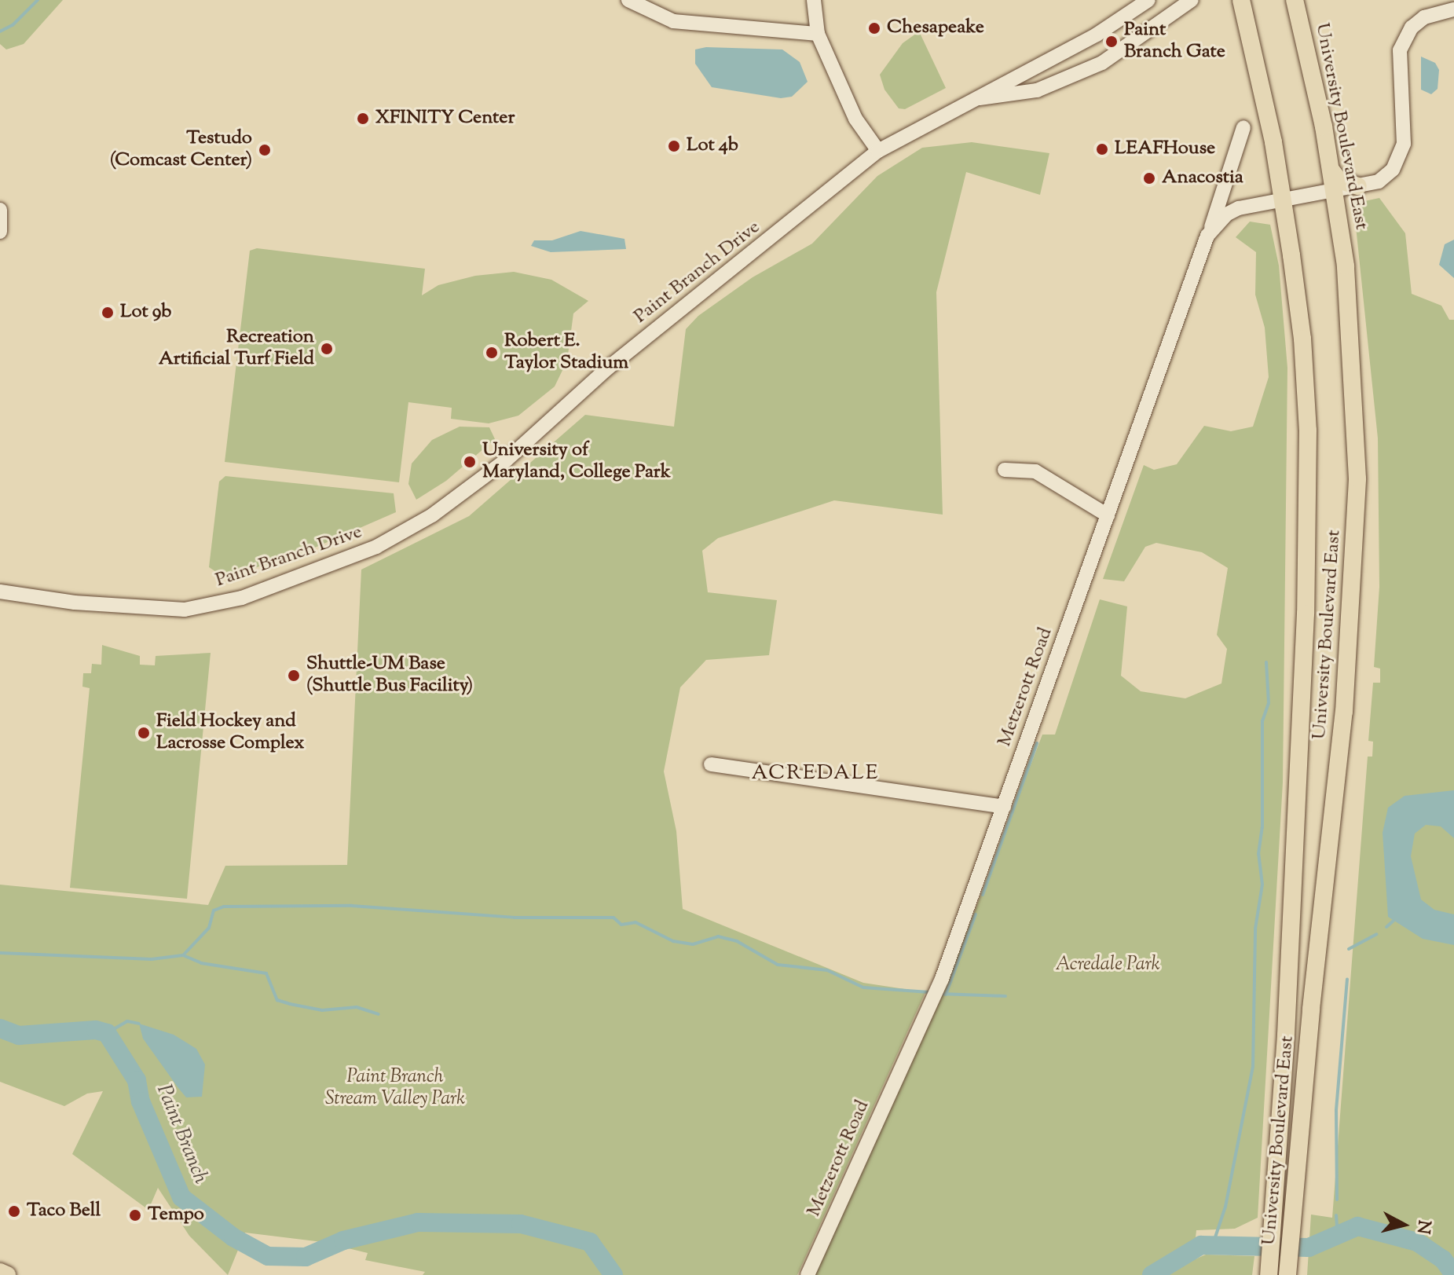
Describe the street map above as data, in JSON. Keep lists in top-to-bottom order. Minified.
{"streets":{"main road":["University Boulevard East"],"street":["Paint Branch Drive","Metzerott Road"]},"districts":["ACREDALE"],"water":["Paint Branch"],"parks":["Acredale Park","Paint Branch Stream Valley Park"],"places":["Chesapeake","Paint Branch Gate","XFINITY Center","Lot 4b","LEAFHouse","Testudo (Comcast Center)","Anacostia","Lot 9b","Recreation Artificial Turf Field","Robert E. Taylor Stadium","University of Maryland, College Park","Shuttle-UM Base (Shuttle Bus Facility)","Field Hockey and Lacrosse Complex","Taco Bell","Tempo"],"north":"right"}
